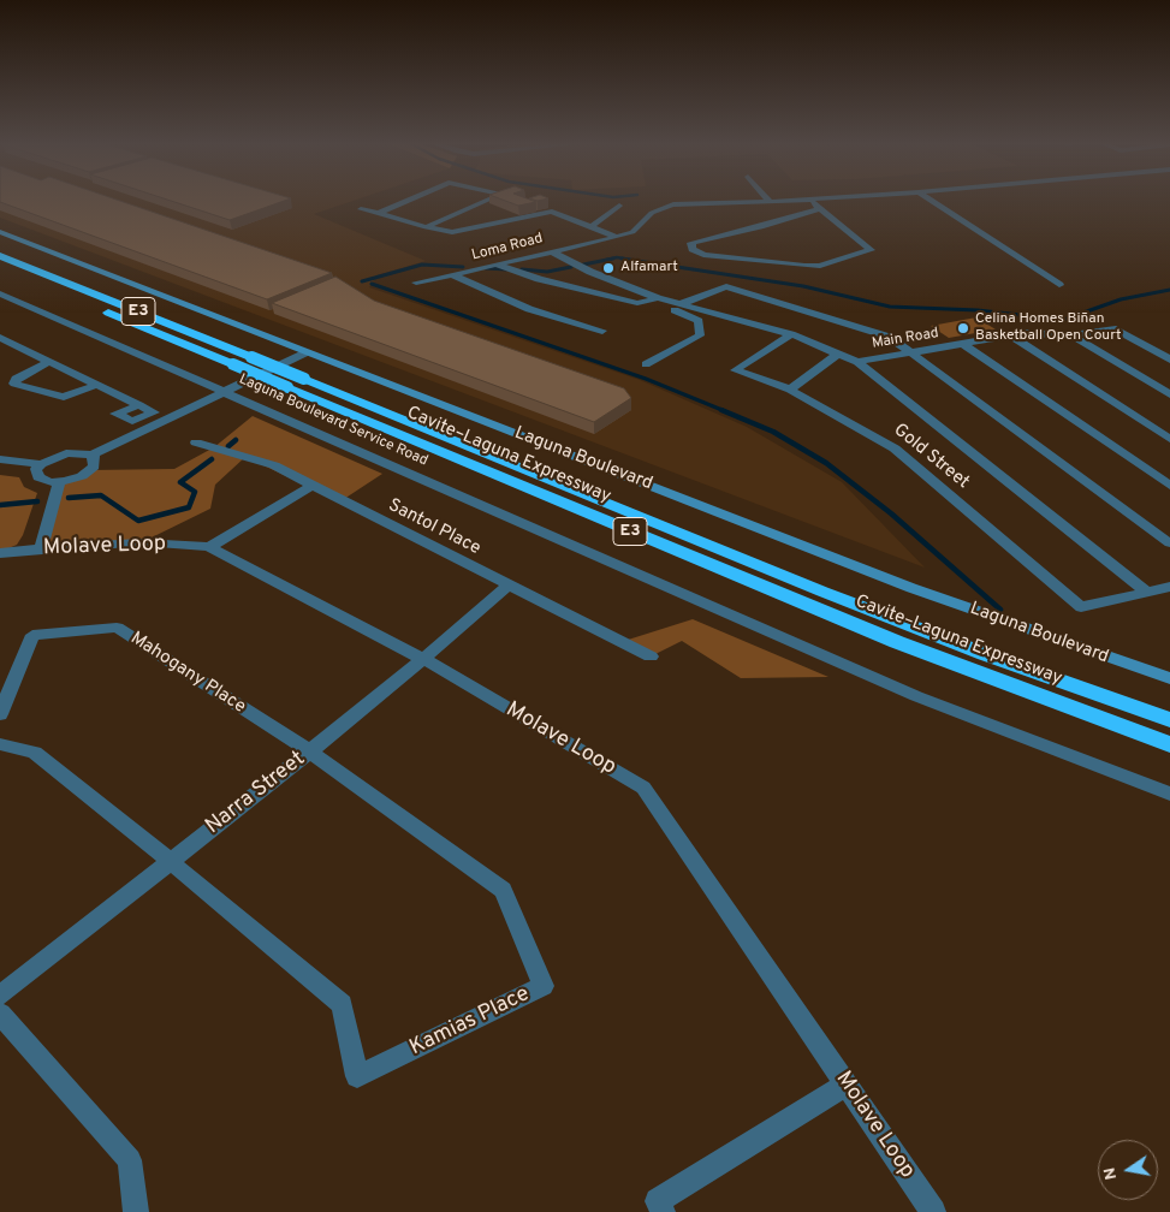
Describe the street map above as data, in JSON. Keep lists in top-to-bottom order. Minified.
{"streets":{"highway":["E3","Cavite–Laguna Expressway"],"main road":["Laguna Boulevard"],"street":["Loma Road","Main Road","Laguna Boulevard Service Road","Gold Street","Santol Place","Molave Loop","Mahogany Place","Narra Street","Kamias Place"]},"crossings":[["Main Road","Gold Street"],["Santol Place","Narra Street"],["Molave Loop","Narra Street"],["Mahogany Place","Narra Street"],["Mahogany Place","Kamias Place"],["Narra Street","Kamias Place"]],"places":["Alfamart","Celina Homes Biñan Basketball Open Court"],"north":"left"}
